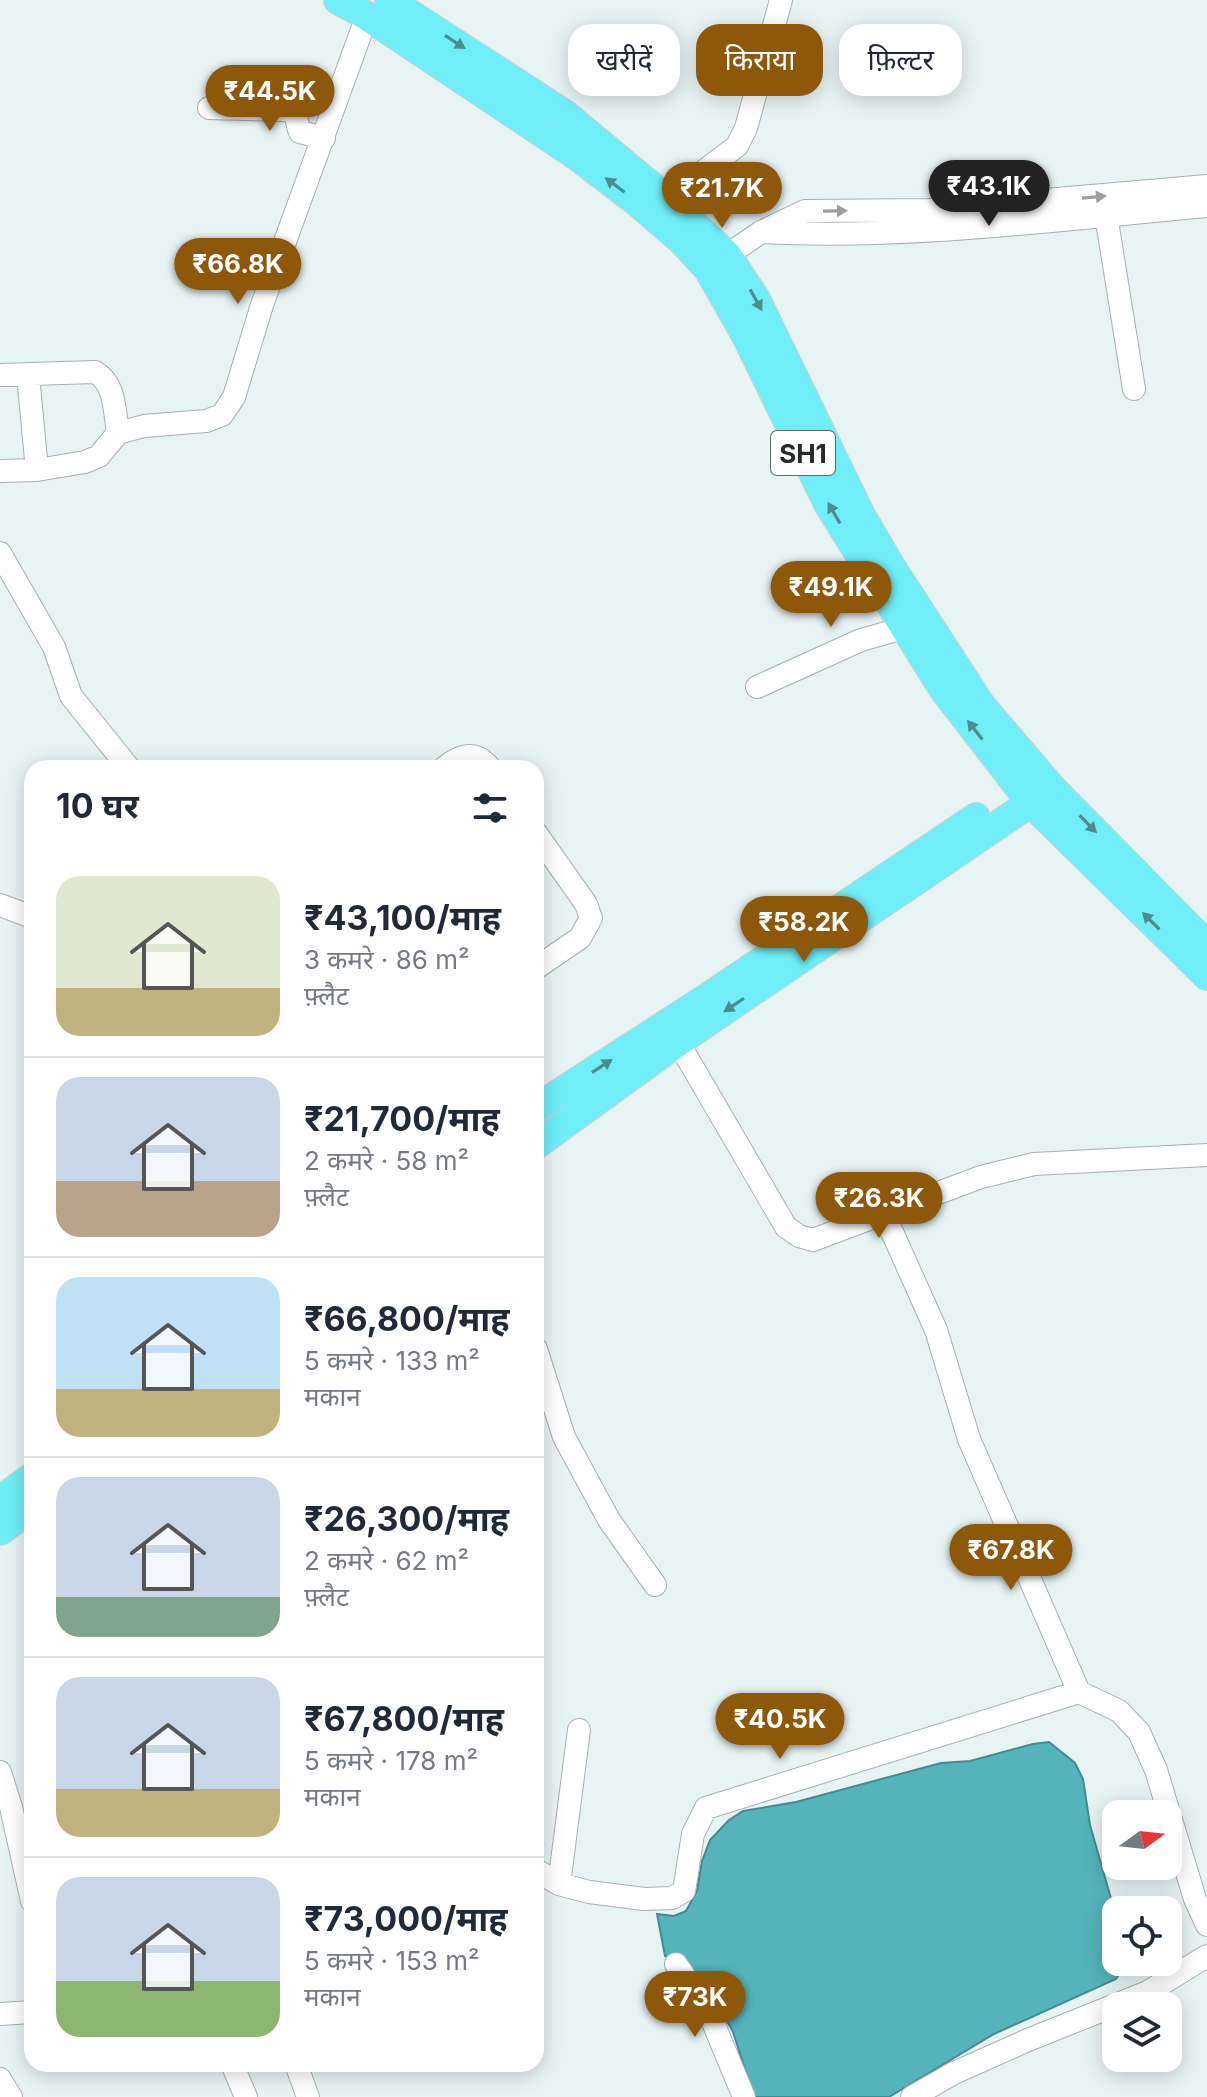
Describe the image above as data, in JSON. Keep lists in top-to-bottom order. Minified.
{"streets":{"main road":["SH1"]},"north":"right","page":{"chip":["खरीदें","किराया","फ़िल्टर"],"price":["₹44.5K","₹43.1K","₹21.7K","₹66.8K","₹49.1K","₹58.2K","₹26.3K","₹67.8K","₹40.5K","₹73K"],"heading":"10 घर","list":[{"name":"₹43,100/माह","note":"3 कमरे · 86 m² · फ़्लैट"},{"name":"₹21,700/माह","note":"2 कमरे · 58 m² · फ़्लैट"},{"name":"₹66,800/माह","note":"5 कमरे · 133 m² · मकान"},{"name":"₹26,300/माह","note":"2 कमरे · 62 m² · फ़्लैट"},{"name":"₹67,800/माह","note":"5 कमरे · 178 m² · मकान"},{"name":"₹73,000/माह","note":"5 कमरे · 153 m² · मकान"}]}}
